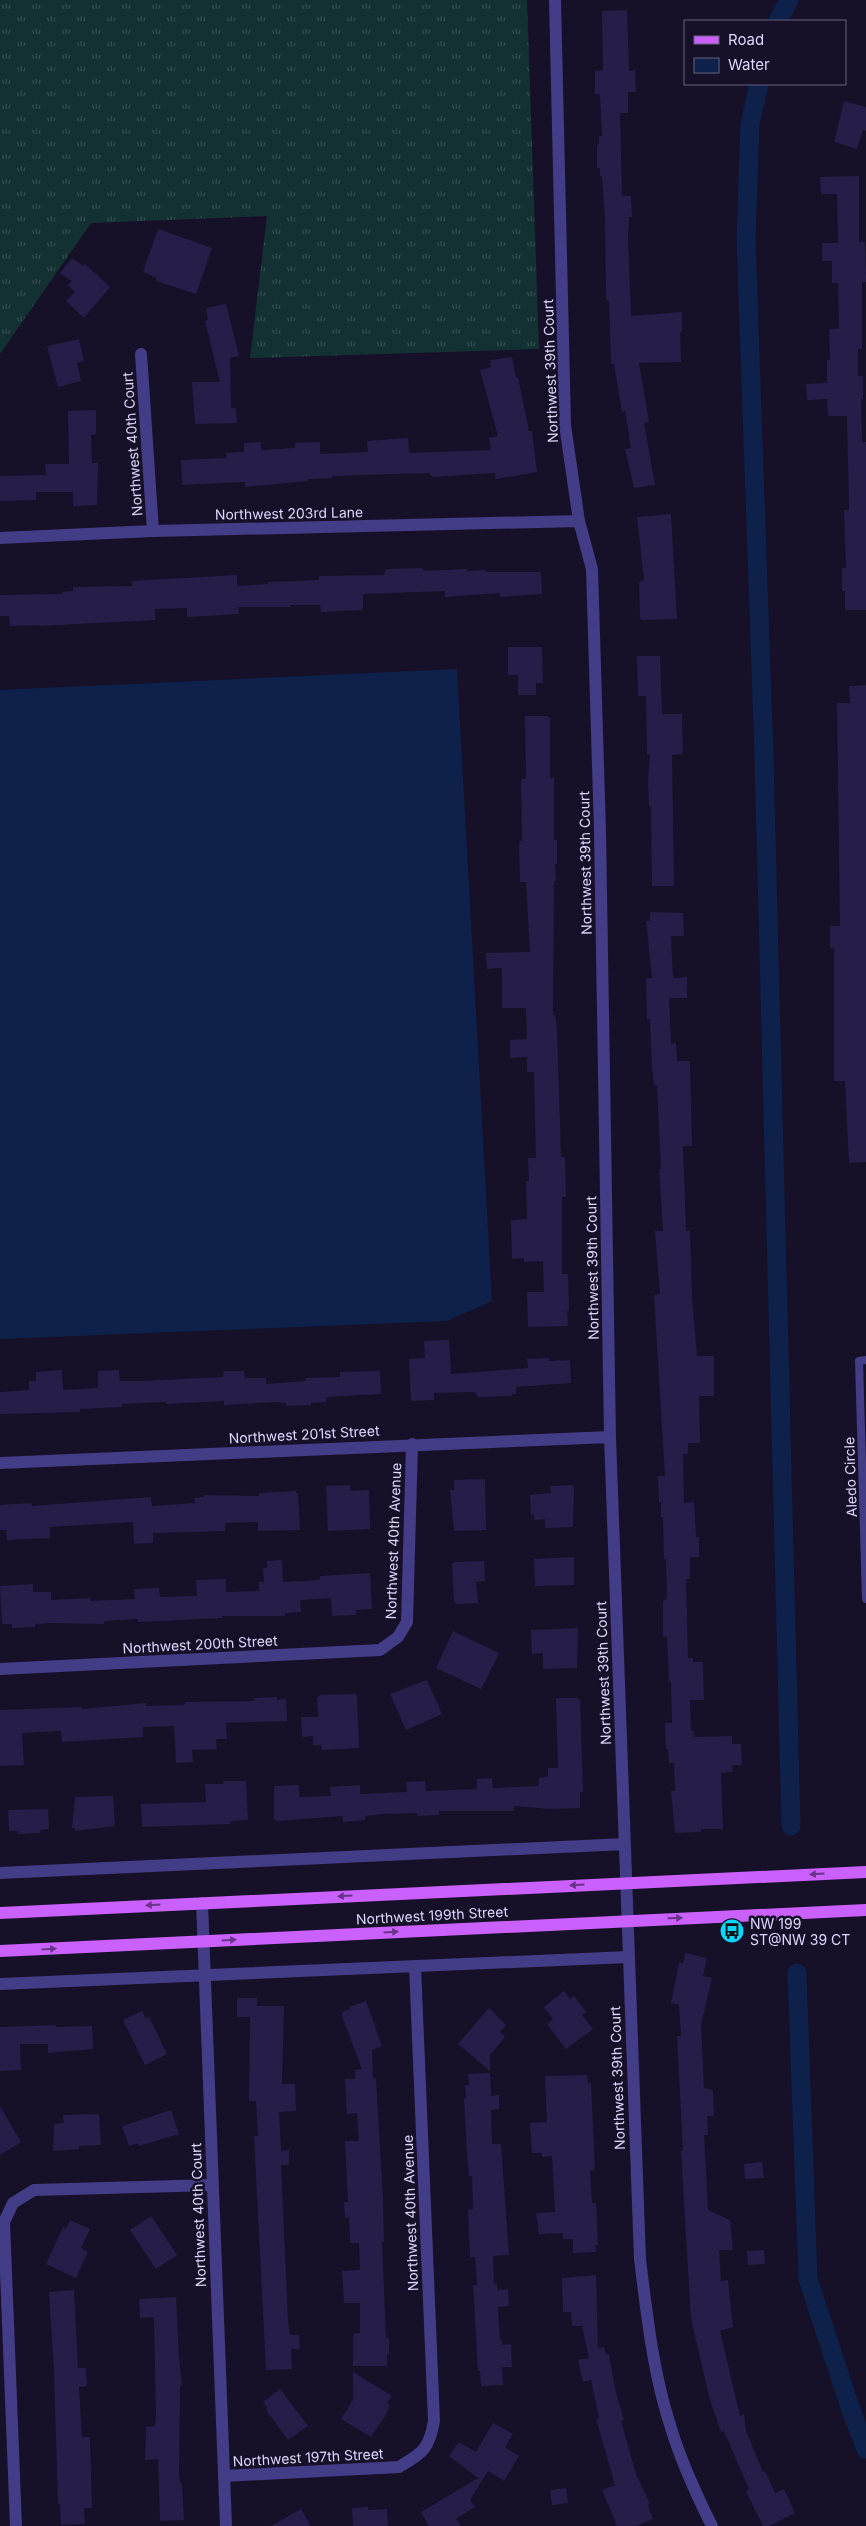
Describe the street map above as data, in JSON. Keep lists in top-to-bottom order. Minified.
{"streets":{"main road":["Northwest 199th Street"],"street":["Northwest 39th Court","Northwest 40th Court","Northwest 203rd Lane","Northwest 201st Street","Northwest 40th Avenue","Northwest 200th Street","Northwest 197th Street"],"lane":["Aledo Circle"]},"crossings":[["Northwest 39th Court","Northwest 203rd Lane"],["Northwest 39th Court","Northwest 201st Street"],["Northwest 39th Court","Northwest 199th Street"],["Northwest 40th Court","Northwest 203rd Lane"],["Northwest 40th Court","Northwest 199th Street"],["Northwest 40th Court","Northwest 197th Street"],["Northwest 201st Street","Northwest 40th Avenue"],["Northwest 40th Avenue","Northwest 200th Street"],["Northwest 40th Avenue","Northwest 197th Street"]],"places":{"bus stop":["NW 199 ST@NW 39 CT"]},"legend":["Road","Water"]}
